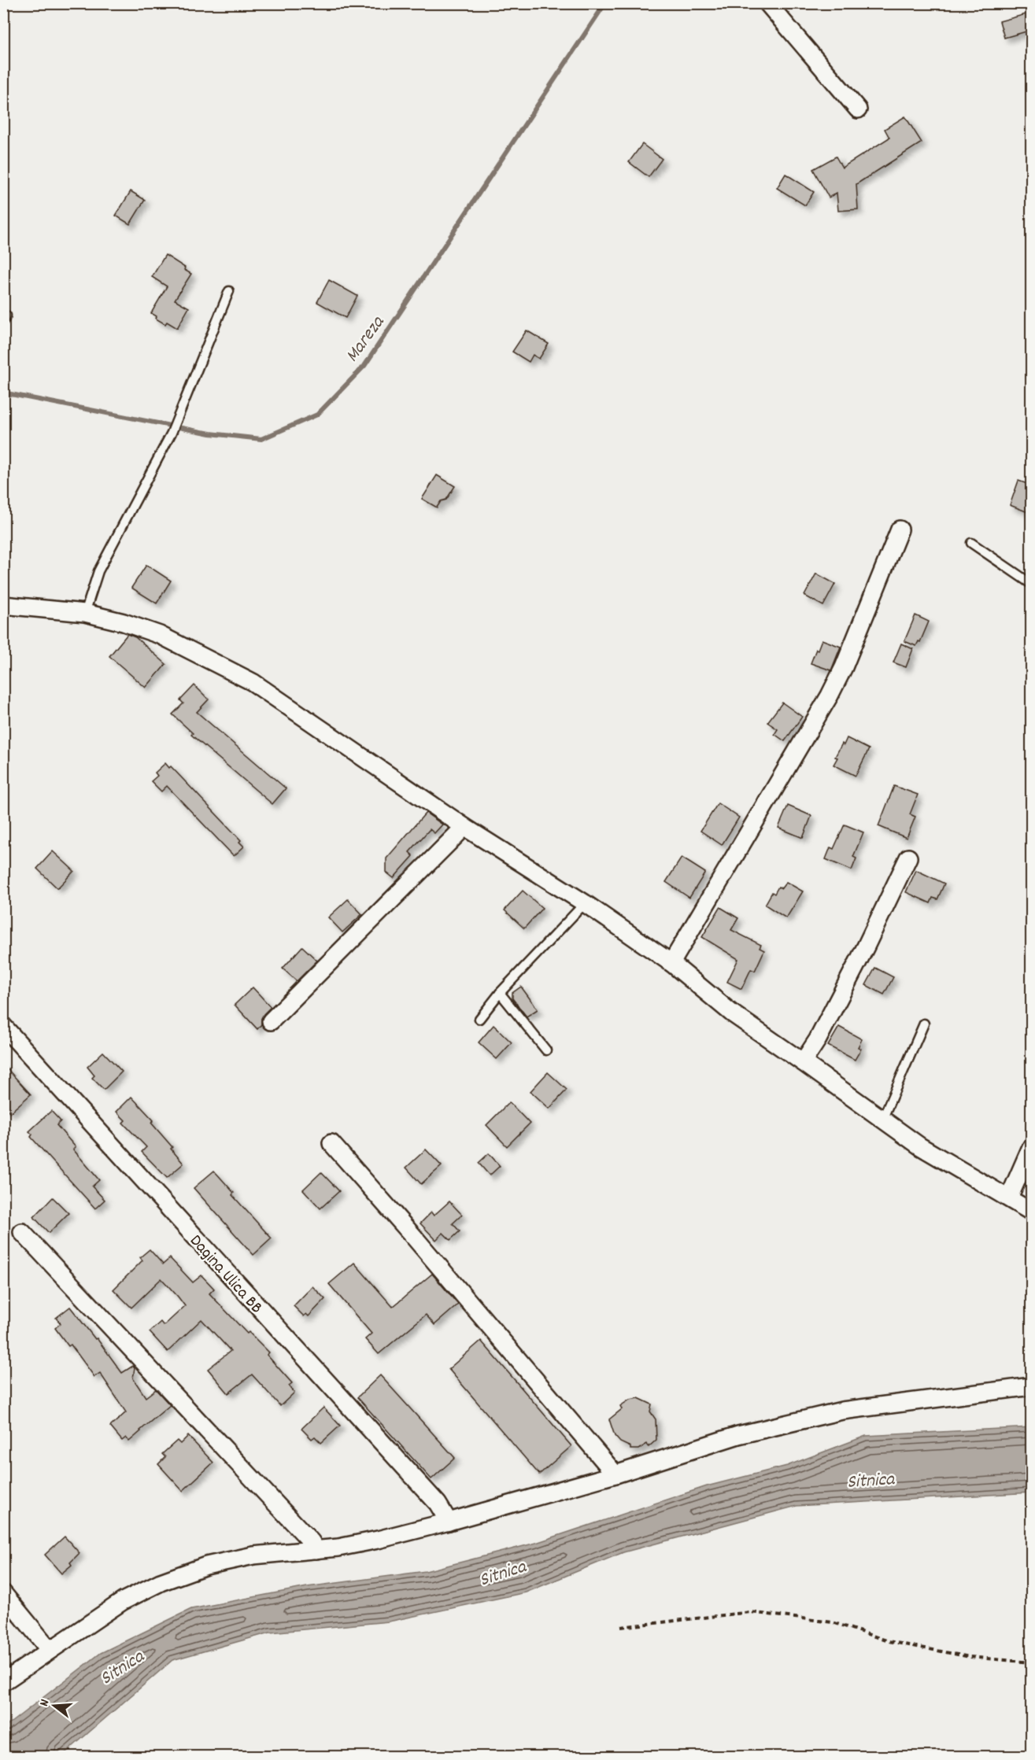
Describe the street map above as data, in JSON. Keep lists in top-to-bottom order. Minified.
{"streets":{"street":["Dagina Ulica BB"]},"water":["Mareza","Sitnica"],"north":"left"}
